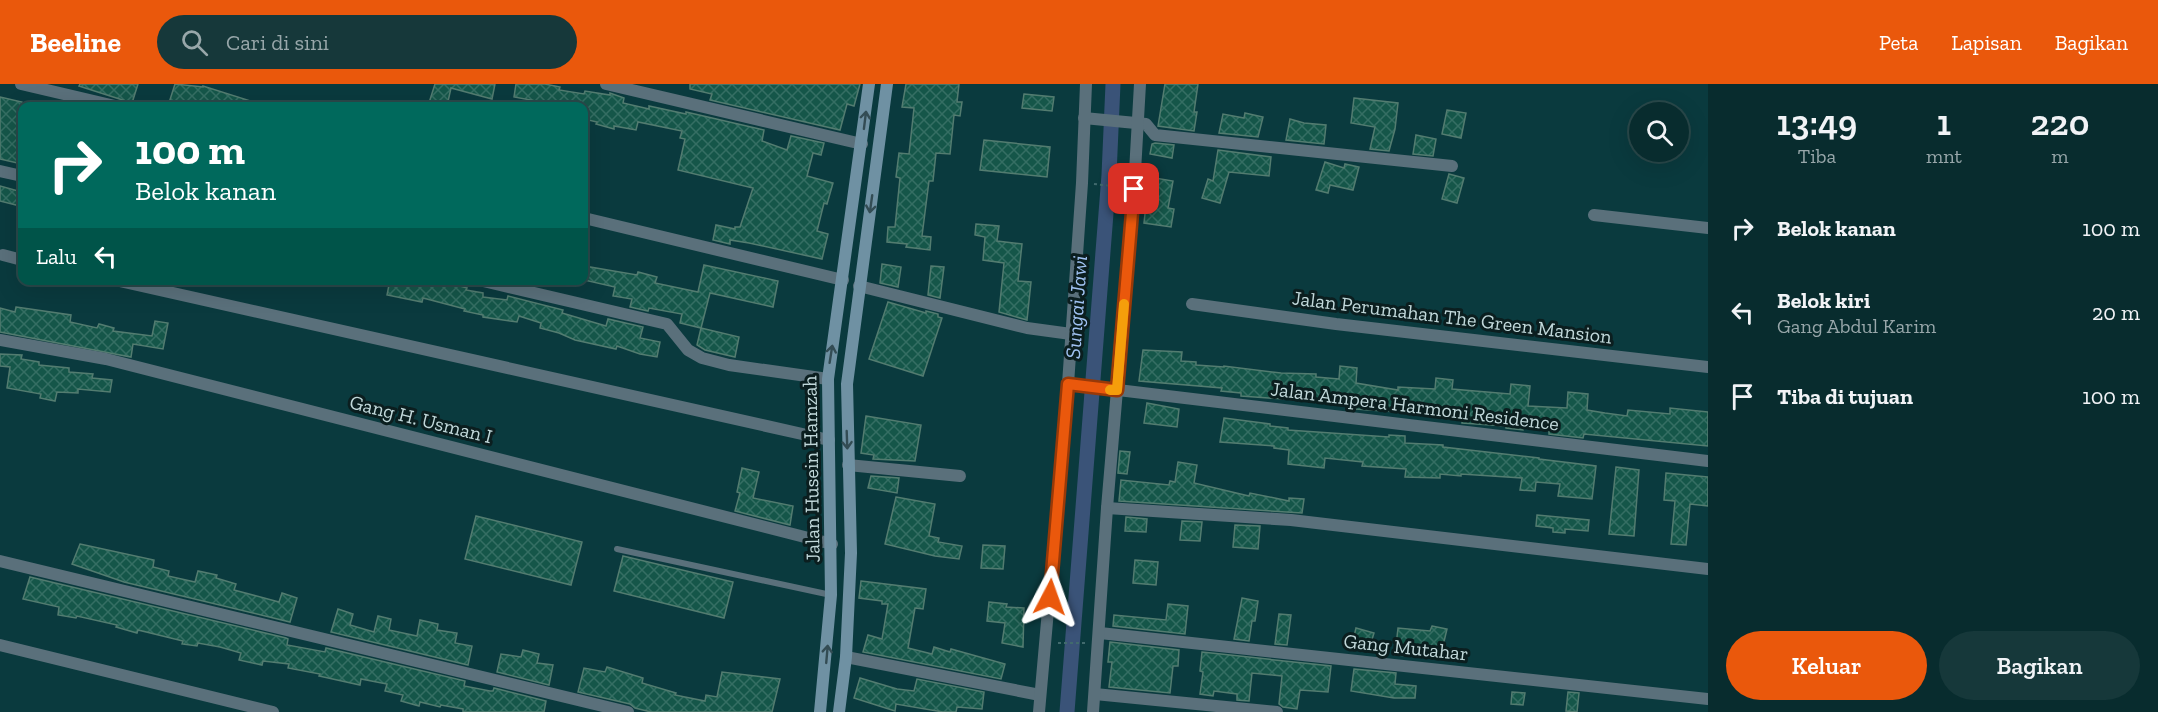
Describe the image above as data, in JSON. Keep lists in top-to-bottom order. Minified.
{"streets":{"street":["Jalan Perumahan The Green Mansion","Jalan Ampera Harmoni Residence","Gang H. Usman I","Jalan Husein Hamzah","Gang Mutahar"]},"crossings":[["Gang H. Usman I","Jalan Husein Hamzah"]],"water":["Sungai Jawi"],"page":{"header":"Beeline","search":"Cari di sini","nav":["Peta","Lapisan","Bagikan"],"eta":["13:49","Tiba","1","mnt","220","m"],"turn":["100 m","Belok kanan"],"list":[{"name":"Belok kanan","value":"100 m"},{"name":"Belok kiri","note":"Gang Abdul Karim","value":"20 m"},{"name":"Tiba di tujuan","value":"100 m"}],"then":"Lalu","buttons":["Keluar","Bagikan"]}}
